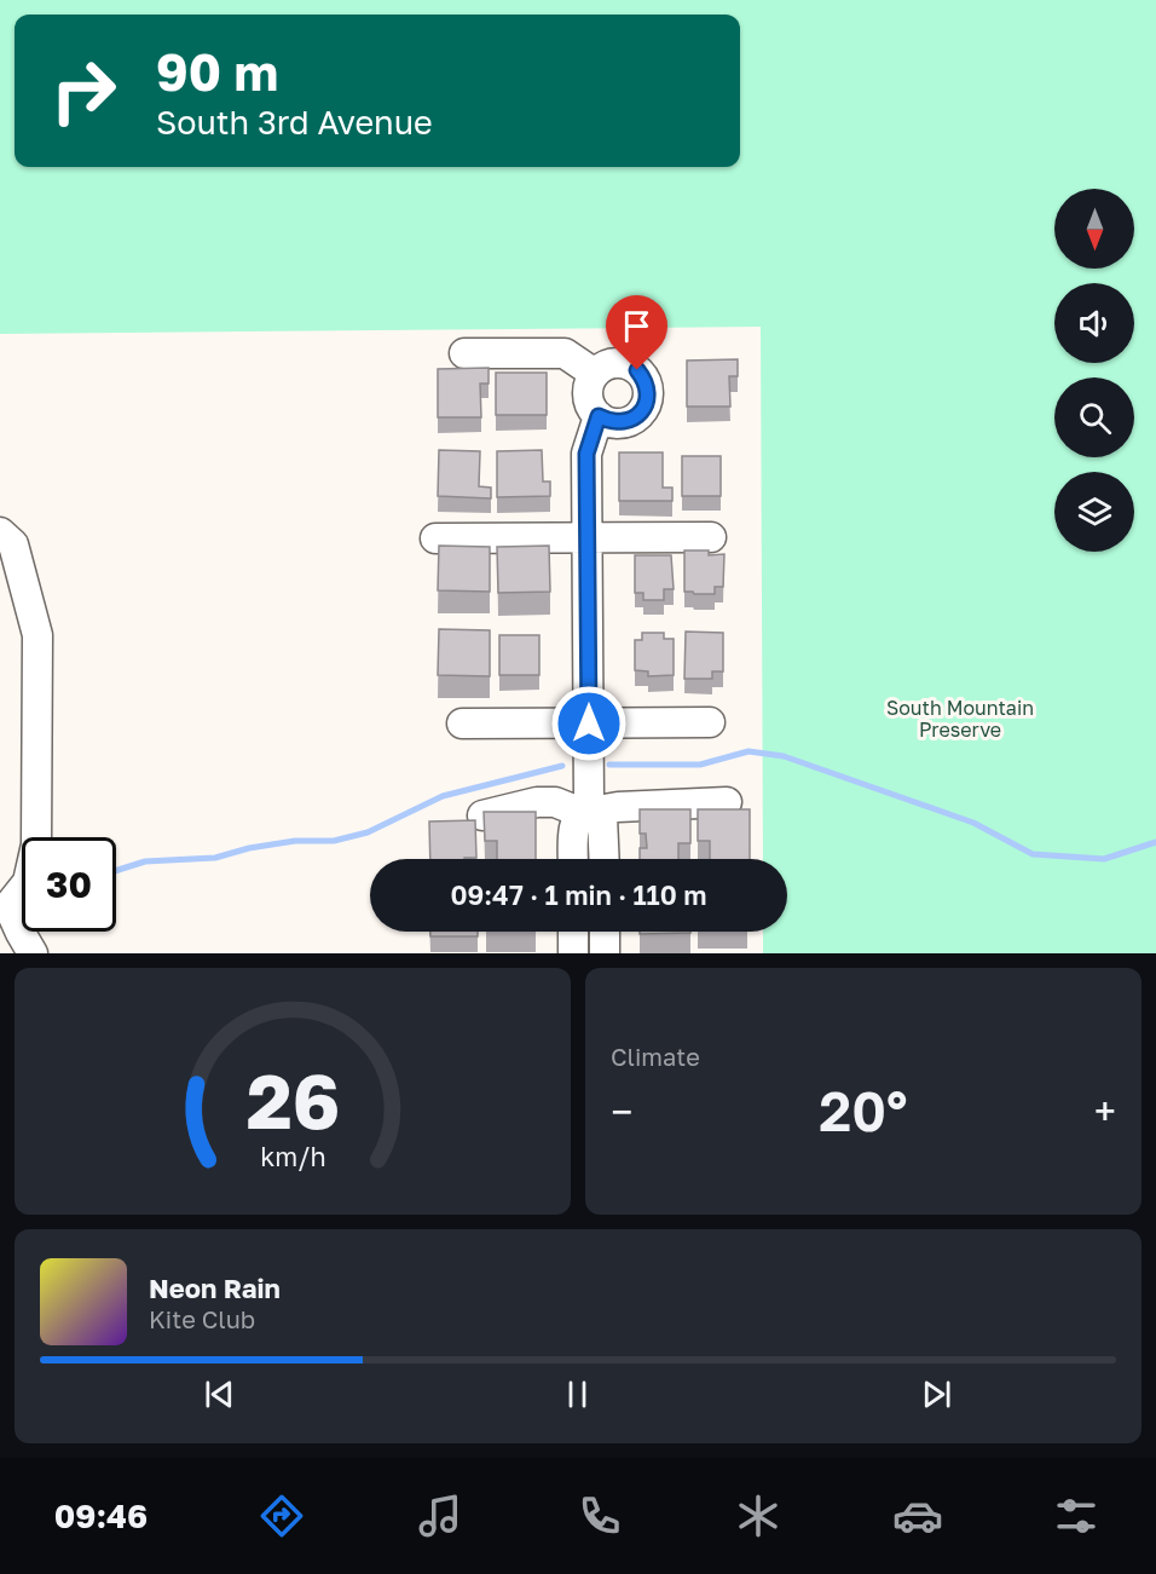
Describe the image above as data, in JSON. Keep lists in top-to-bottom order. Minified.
{"parks":["South Mountain Preserve"],"north":"bottom","page":{"turn":["90 m","South 3rd Avenue"],"limit":"30","trip":"09:47 · 1 min · 110 m","tile":"Climate","heat":["−","20°","+"],"song":["Neon Rain","Kite Club"],"tabs":"09:46","gauge":["26","km/h"]}}
